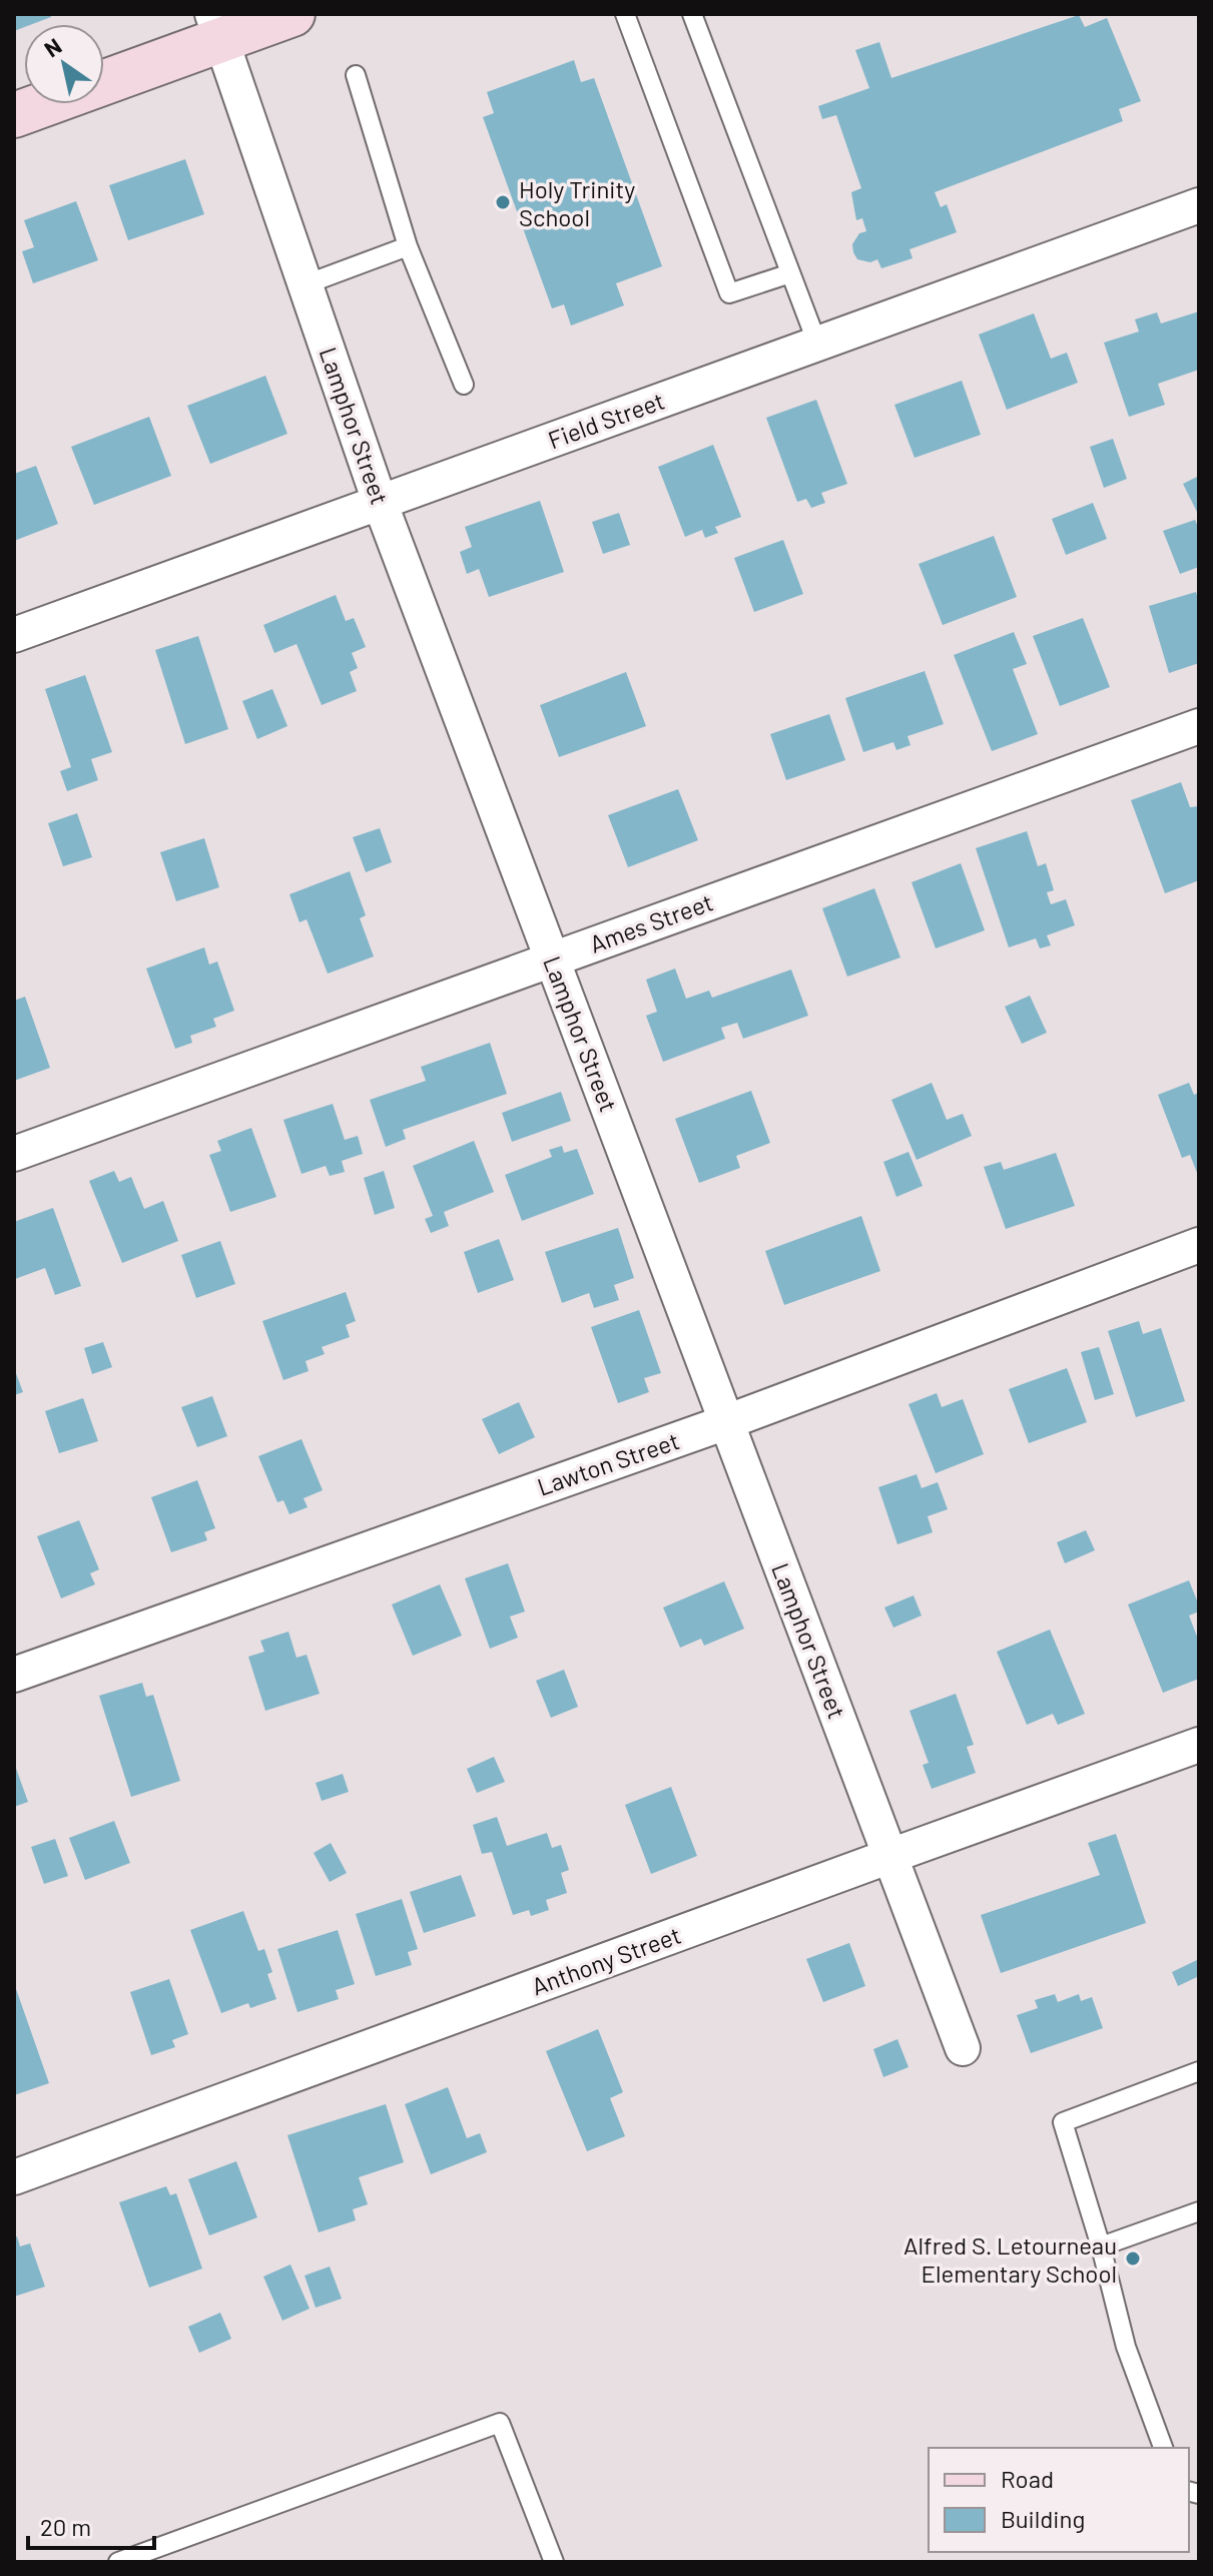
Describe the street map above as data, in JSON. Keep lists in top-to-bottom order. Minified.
{"streets":{"street":["Field Street","Lamphor Street","Ames Street","Lawton Street","Anthony Street"]},"crossings":[["Field Street","Lamphor Street"],["Lamphor Street","Ames Street"],["Lamphor Street","Lawton Street"],["Lamphor Street","Anthony Street"]],"places":["Holy Trinity School","Alfred S. Letourneau Elementary School"],"legend":["Road","Building"],"scale_bar":"20 m","north":"top left"}
